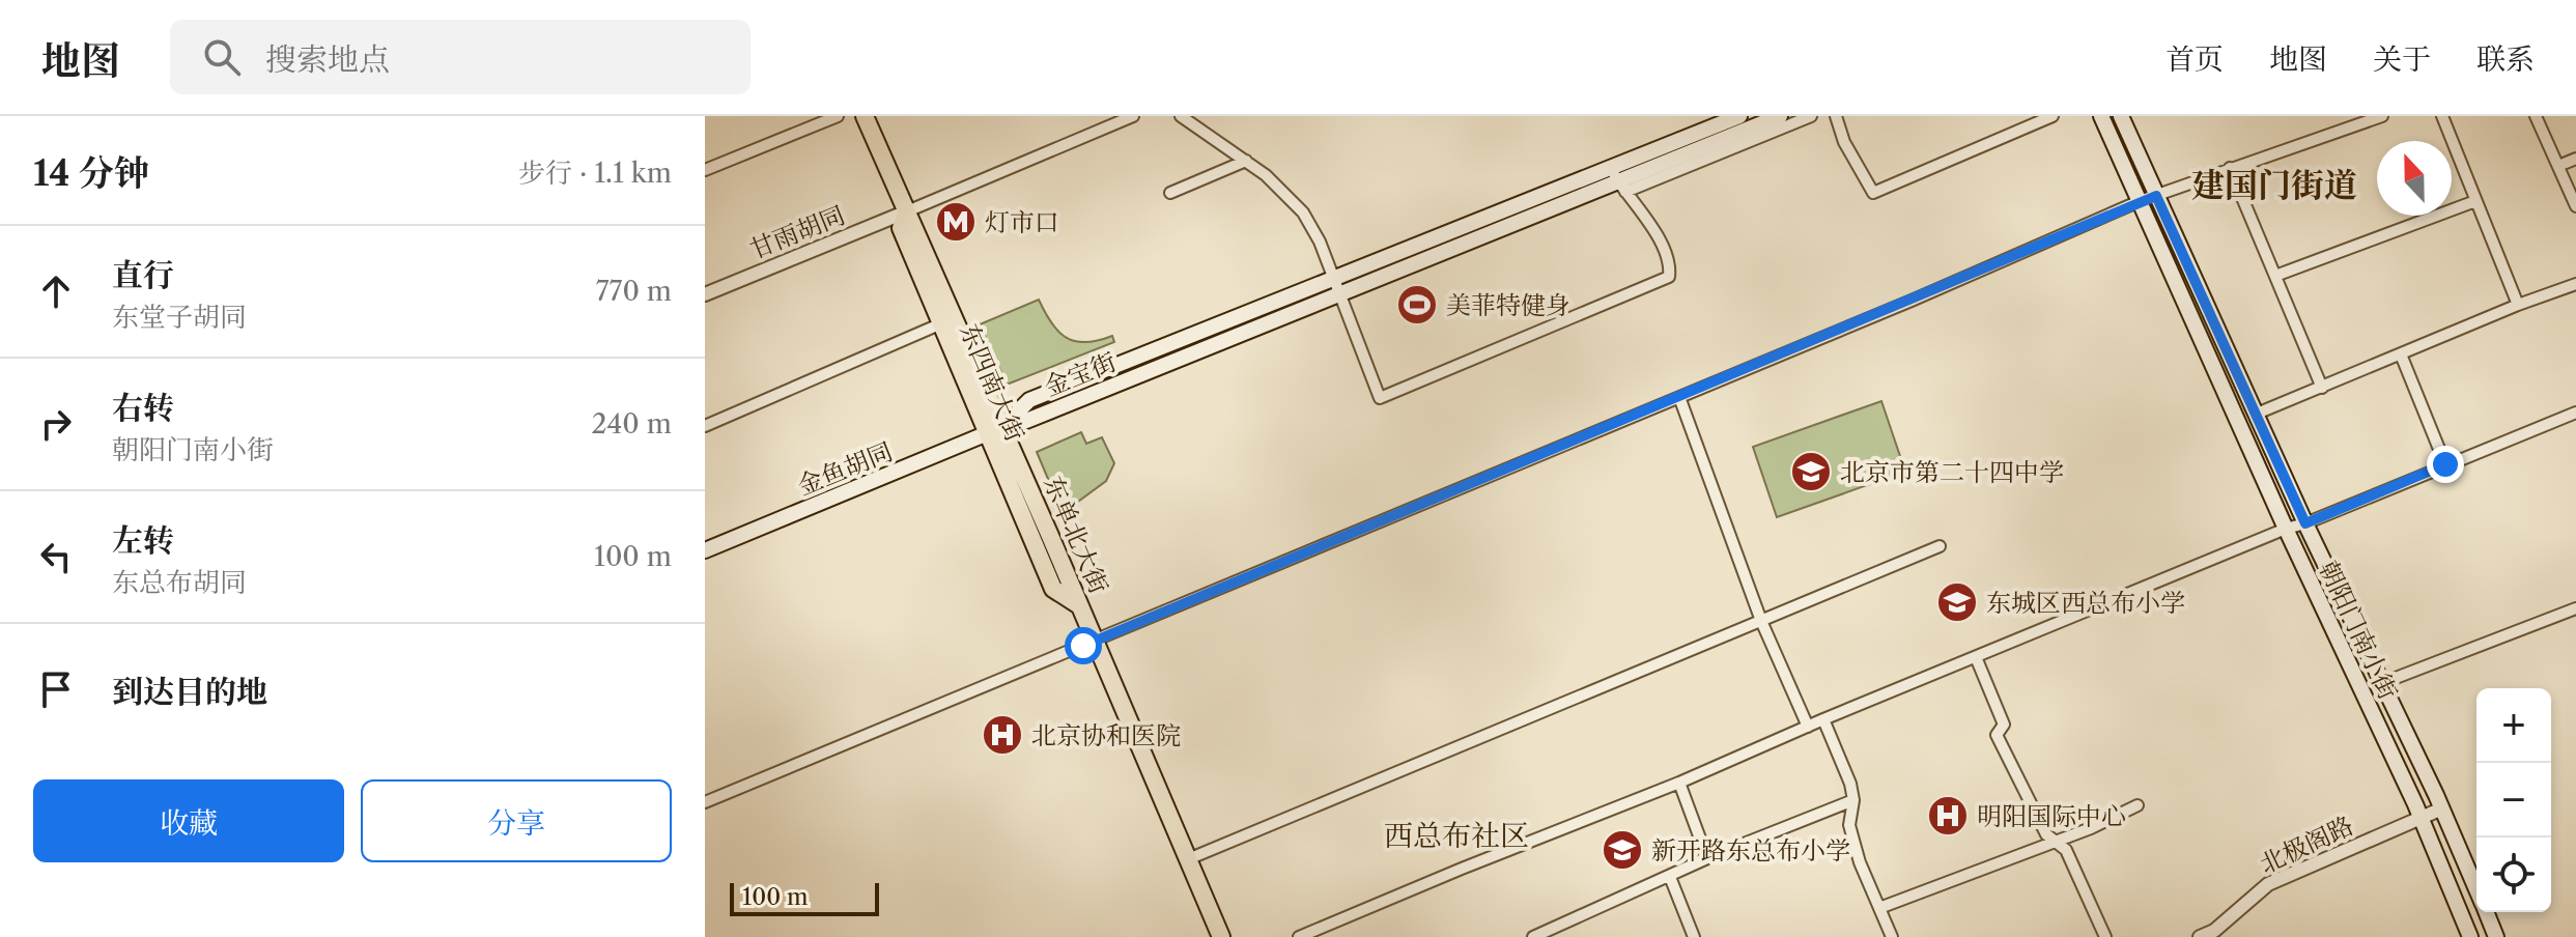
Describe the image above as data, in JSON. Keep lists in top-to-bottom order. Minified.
{"streets":{"main road":["金宝街","东四南大街","金鱼胡同","东单北大街","朝阳门南小街"],"street":["甘雨胡同","北极阁路"]},"crossings":[["甘雨胡同","东四南大街"],["金宝街","东四南大街"],["金宝街","金鱼胡同"],["金宝街","东单北大街"],["东四南大街","金鱼胡同"],["东四南大街","东单北大街"],["金鱼胡同","东单北大街"],["朝阳门南小街","北极阁路"]],"districts":["建国门街道","西总布社区"],"places":{"metro station":["灯市口"],"sports":["美菲特健身"],"school or university":["北京市第二十四中学","东城区西总布小学","新开路东总布小学"],"hospital":["北京协和医院","明阳国际中心"]},"scale_bar":"100 m","north":"top","page":{"header":"地图","search":"搜索地点","nav":["首页","地图","关于","联系"],"heading":["14 分钟","步行 · 1.1 km"],"list":[["直行","东堂子胡同","770 m"],["右转","朝阳门南小街","240 m"],["左转","东总布胡同","100 m"],"到达目的地"],"map_buttons":["+","−"],"buttons":["收藏","分享"],"scale":"100 m"}}
